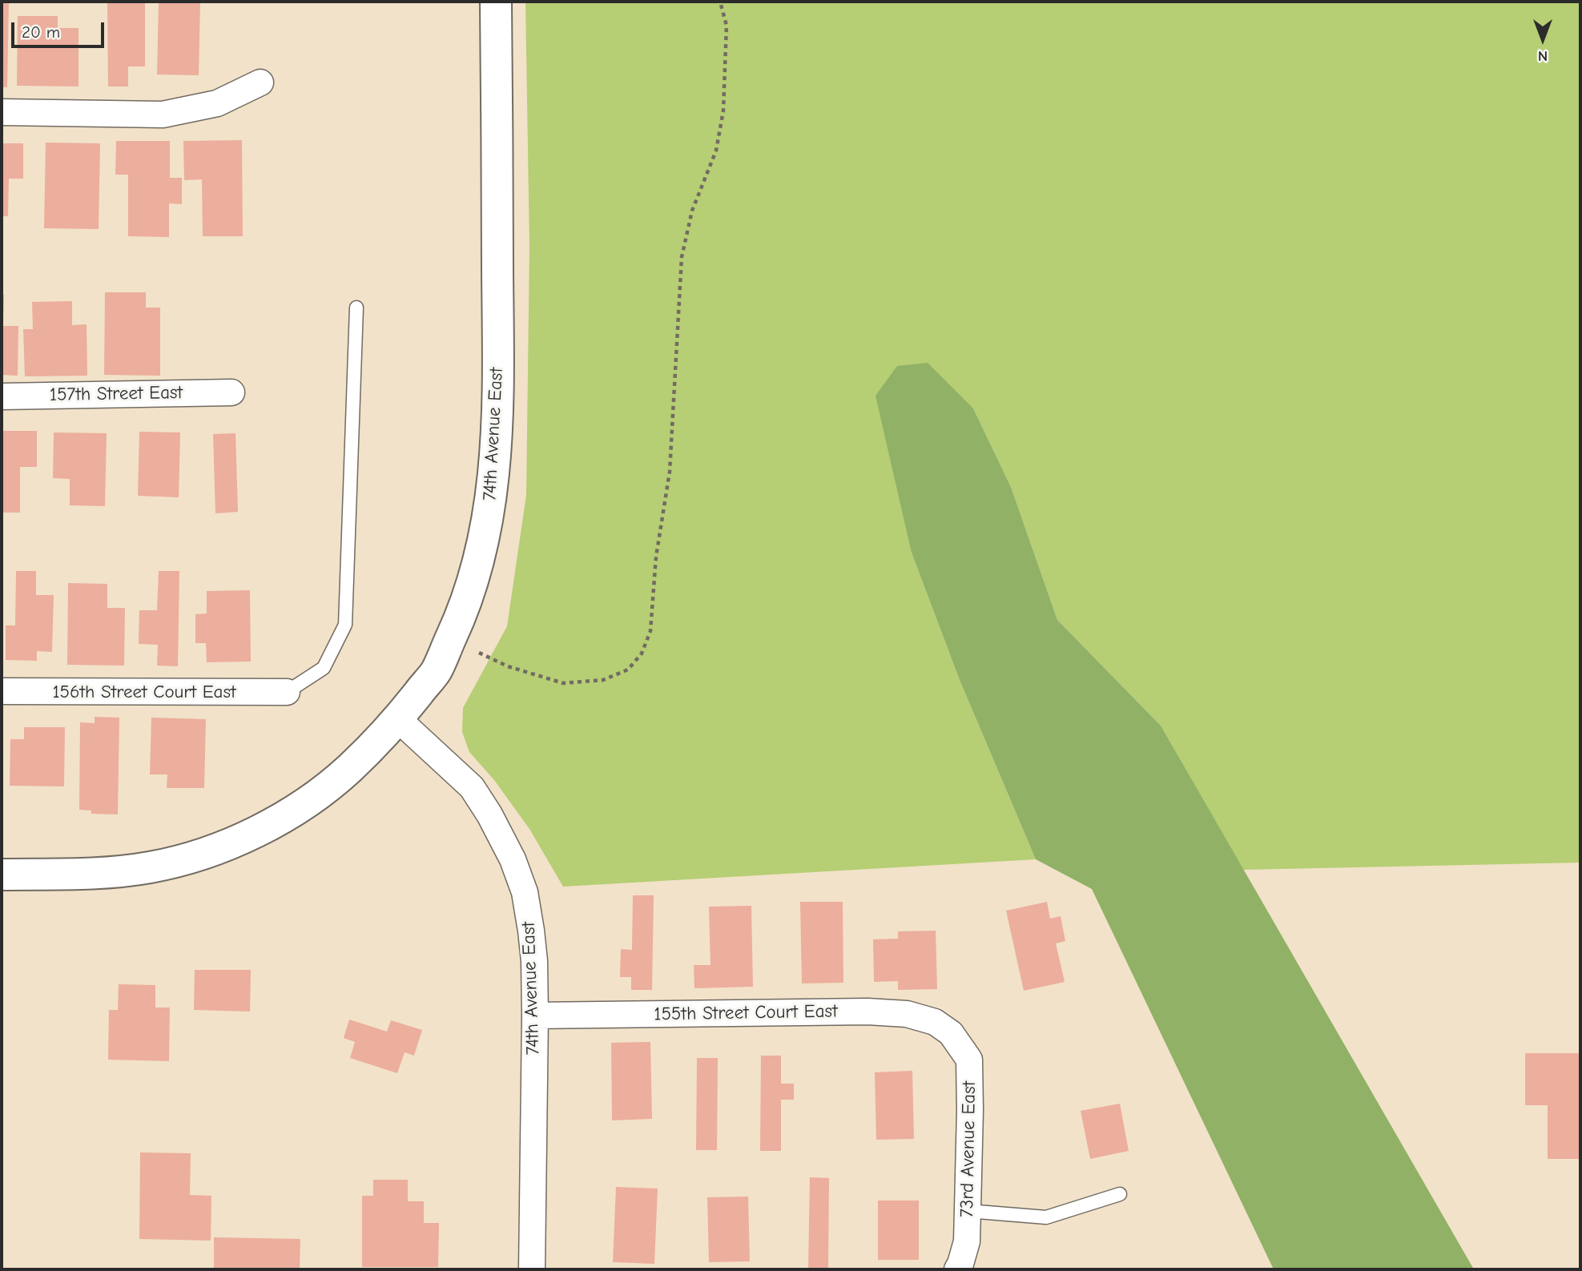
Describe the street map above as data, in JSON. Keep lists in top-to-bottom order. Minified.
{"streets":{"street":["157th Street East","74th Avenue East","156th Street Court East","155th Street Court East","73rd Avenue East"]},"crossings":[["74th Avenue East","155th Street Court East"],["155th Street Court East","73rd Avenue East"]],"scale_bar":"20 m","north":"bottom"}
